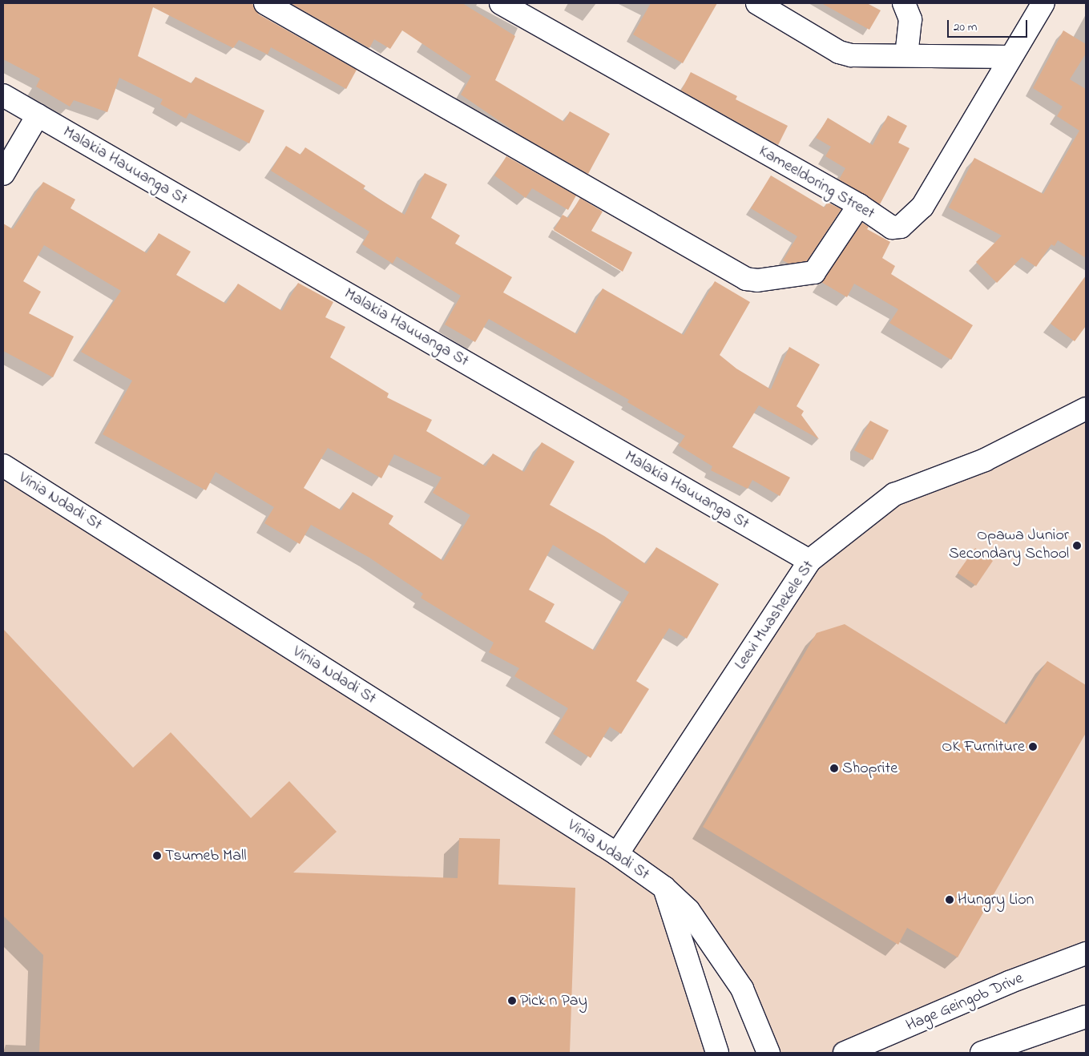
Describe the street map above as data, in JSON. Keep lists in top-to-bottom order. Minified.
{"streets":{"main road":["Malakia Hauuanga St","Kameeldoring Street","Vinia Ndadi St","Leevi Muashekele St","Hage Geingob Drive"]},"crossings":[["Malakia Hauuanga St","Leevi Muashekele St"],["Vinia Ndadi St","Leevi Muashekele St"]],"places":["Opawa Junior Secondary School","OK Furniture","Shoprite","Tsumeb Mall","Hungry Lion","Pick n Pay"],"scale_bar":"20 m"}
